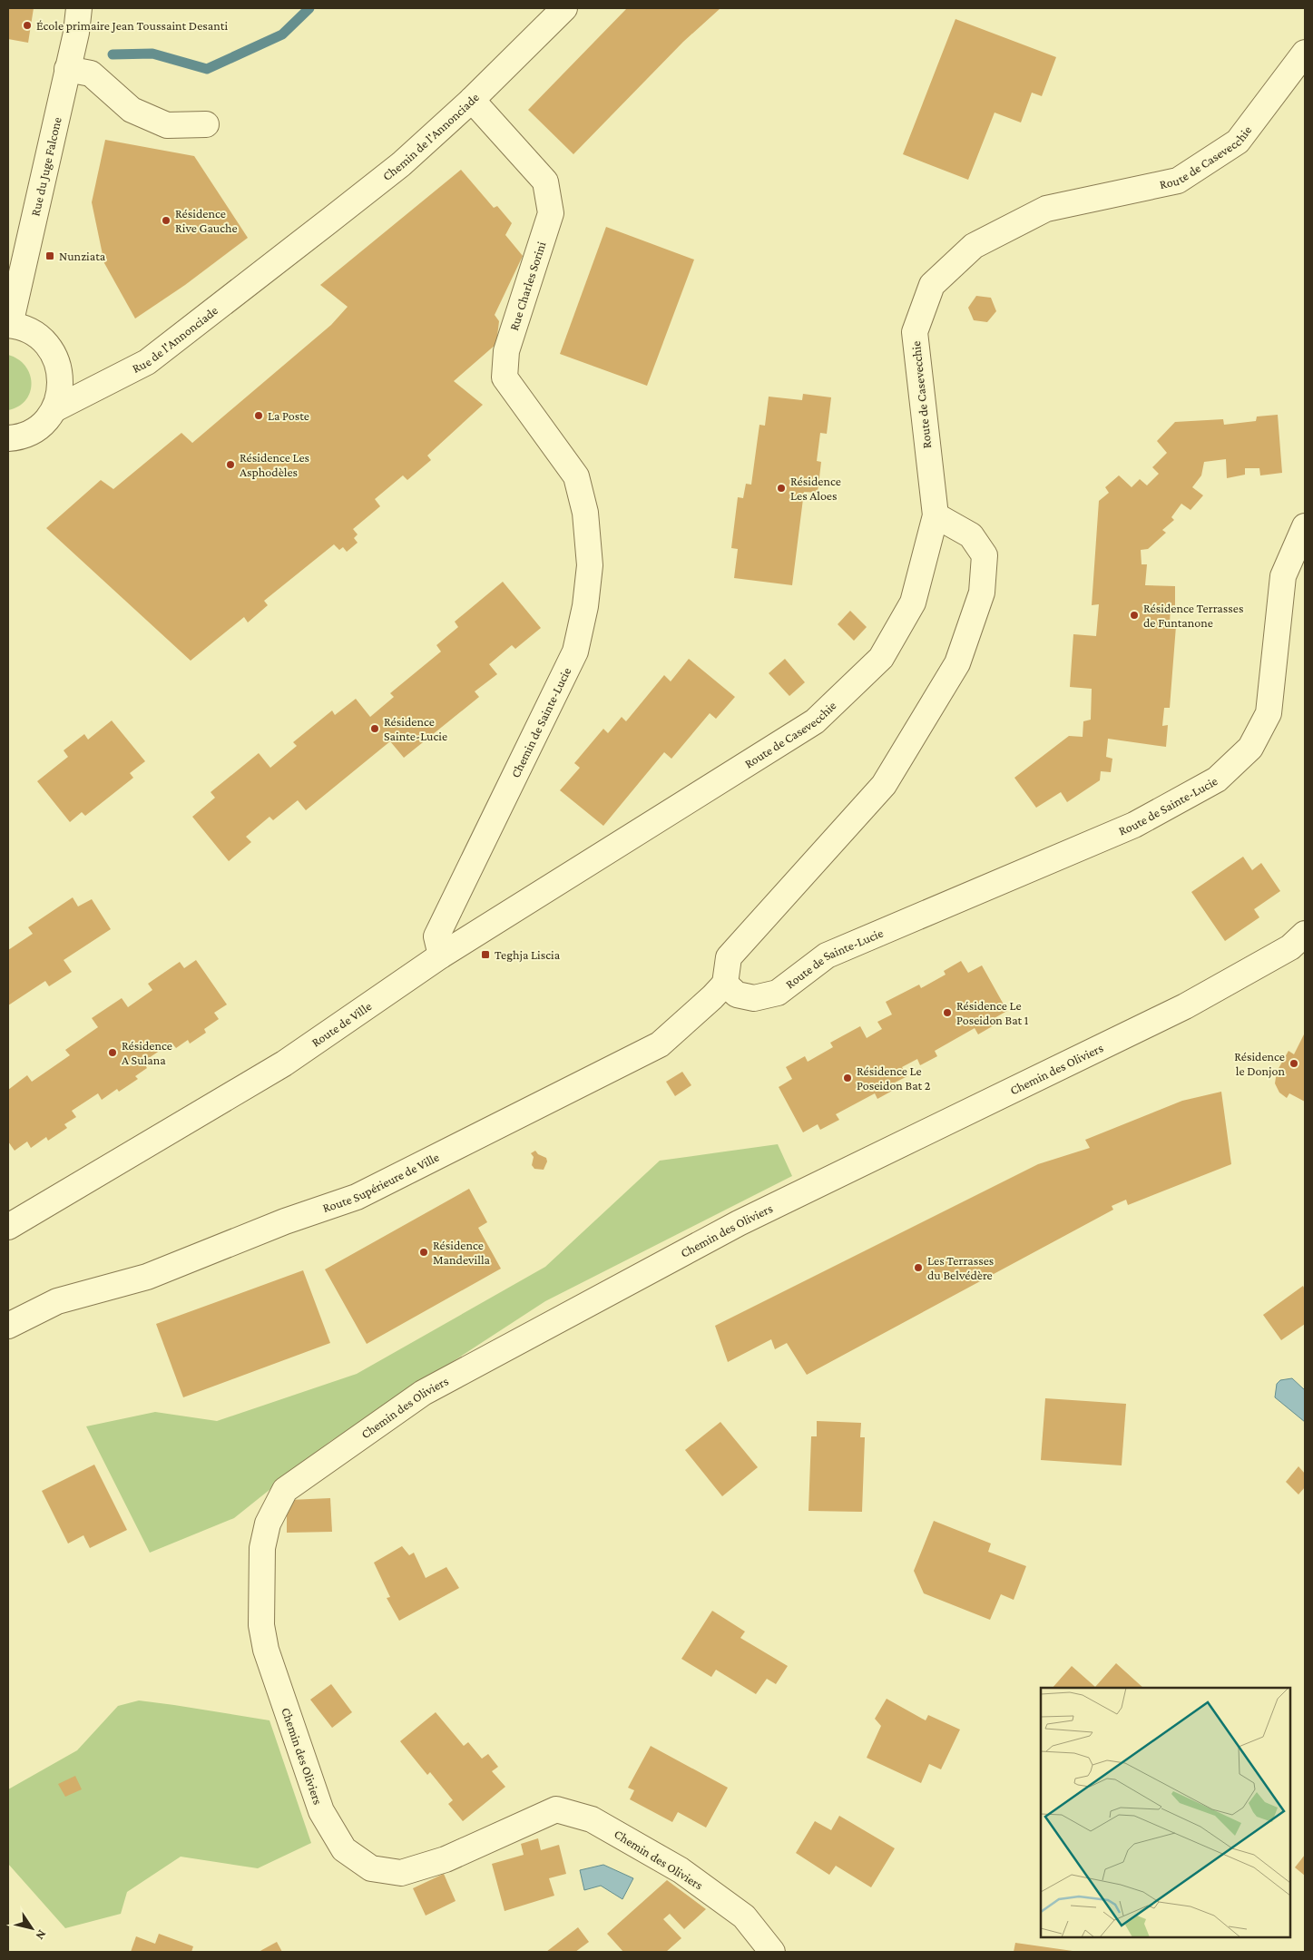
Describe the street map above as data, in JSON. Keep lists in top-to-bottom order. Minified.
{"streets":{"street":["Chemin de l'Annonciade","Route de Casevecchie","Rue du Juge Falcone","Rue Charles Sorini","Rue de l'Annonciade","Chemin de Sainte-Lucie","Route de Sainte-Lucie","Route de Ville","Chemin des Oliviers","Route Supérieure de Ville"]},"crossings":[["Chemin de l'Annonciade","Rue Charles Sorini"],["Chemin de l'Annonciade","Rue de l'Annonciade"],["Route de Casevecchie","Route de Ville"],["Rue Charles Sorini","Chemin de Sainte-Lucie"],["Chemin de Sainte-Lucie","Route de Ville"],["Route de Sainte-Lucie","Route Supérieure de Ville"]],"places":{"other":["École primaire Jean Toussaint Desanti","Résidence Rive Gauche","La Poste","Résidence Les Asphodèles","Résidence Les Aloes","Résidence Terrasses de Funtanone","Résidence Sainte-Lucie","Résidence Le Poseidon Bat 1","Résidence A Sulana","Résidence le Donjon","Résidence Le Poseidon Bat 2","Résidence Mandevilla","Les Terrasses du Belvédère"],"transit":["Nunziata","Teghja Liscia"]},"north":"bottom right"}
